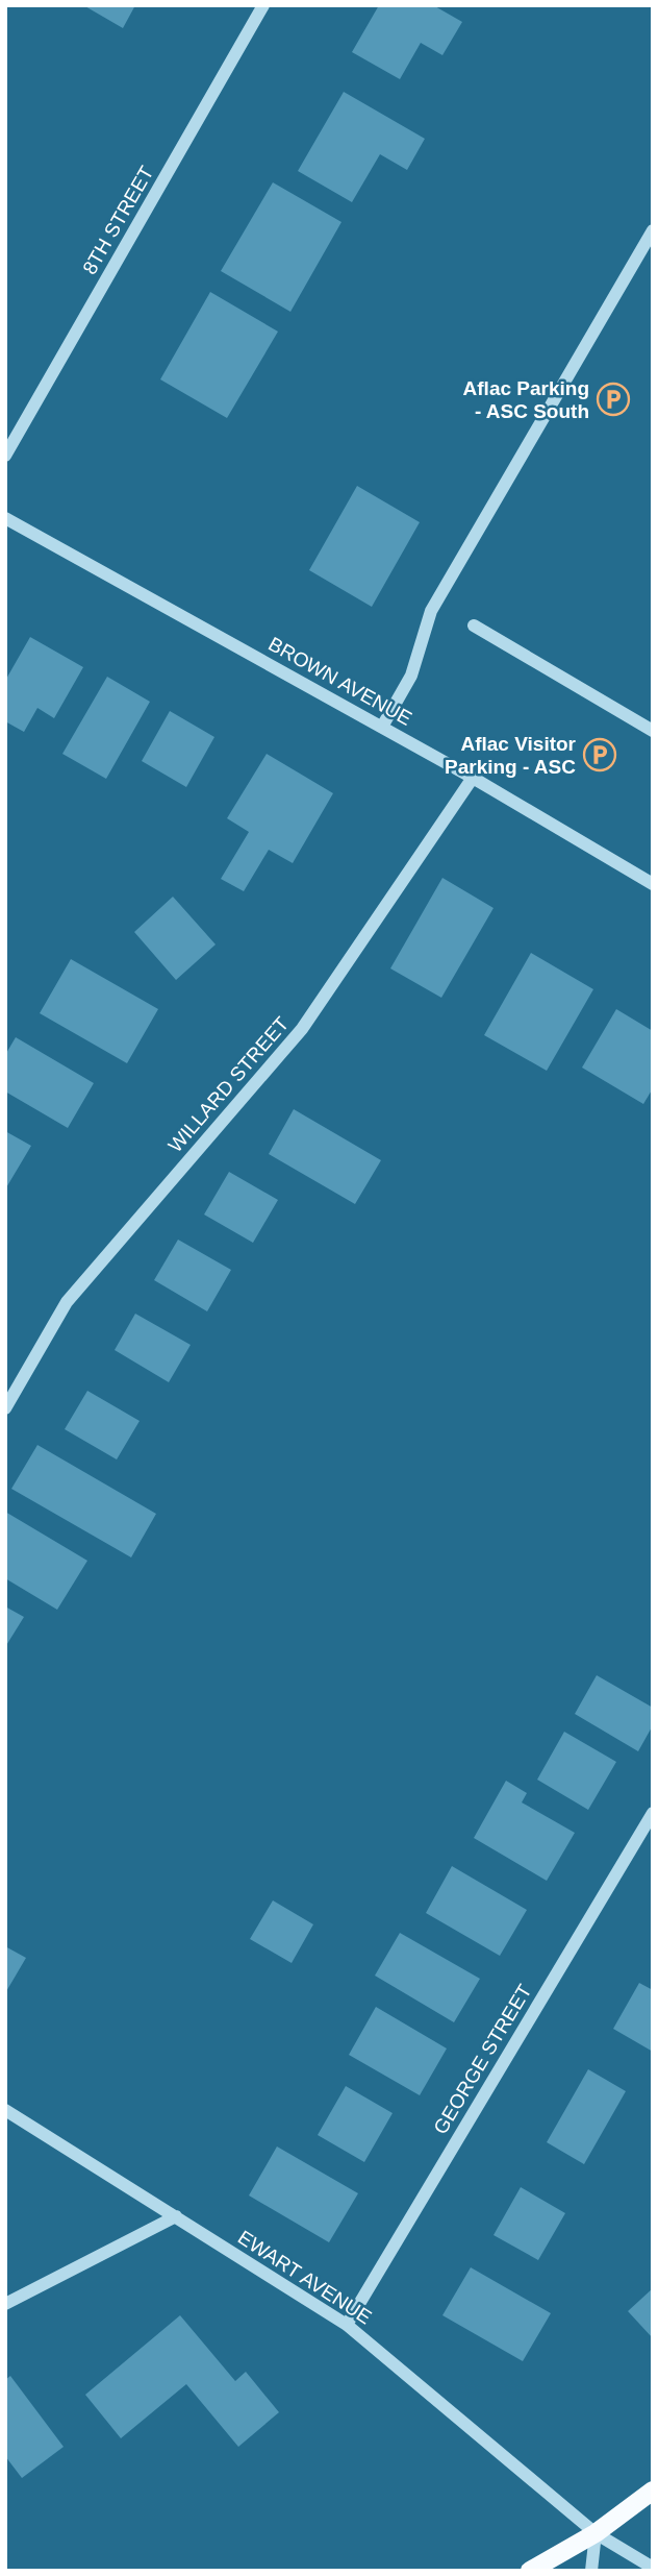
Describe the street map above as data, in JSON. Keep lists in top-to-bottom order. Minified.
{"streets":{"street":["8TH STREET","BROWN AVENUE","WILLARD STREET","GEORGE STREET","EWART AVENUE"]},"crossings":[["BROWN AVENUE","WILLARD STREET"],["GEORGE STREET","EWART AVENUE"]],"places":{"parking":["Aflac Parking - ASC South","Aflac Visitor Parking - ASC"]}}
